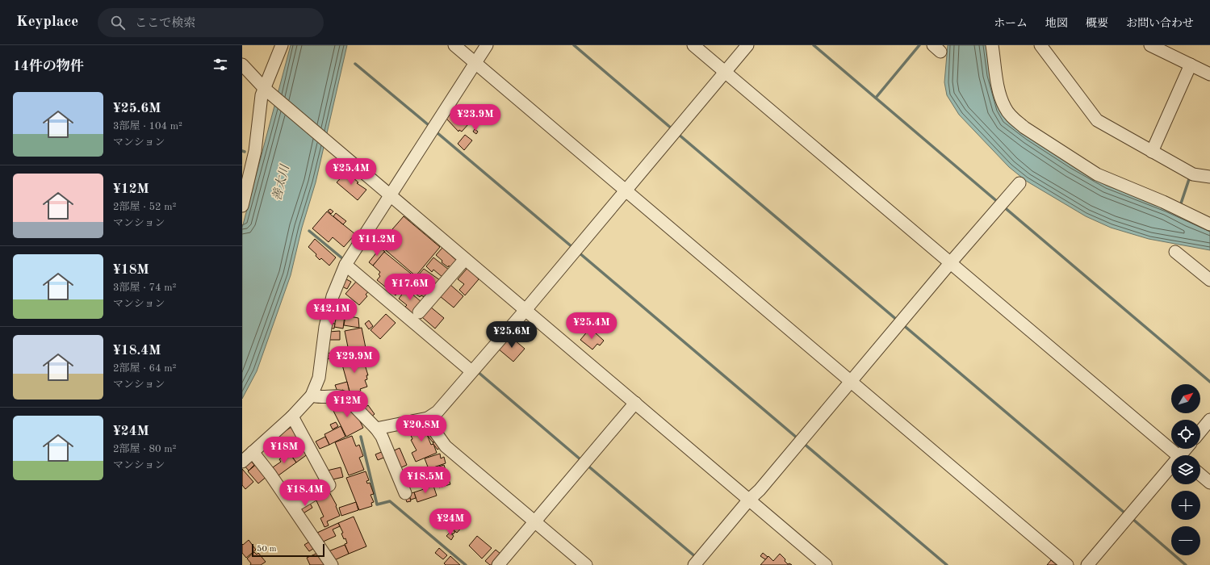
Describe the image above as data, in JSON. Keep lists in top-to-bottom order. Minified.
{"water":["善太川"],"scale_bar":"50 m","north":"top right","page":{"header":"Keyplace","search":"ここで検索","nav":["ホーム","地図","概要","お問い合わせ"],"heading":"14件の物件","list":[{"name":"¥25.6M","note":"3部屋 · 104 m² · マンション"},{"name":"¥12M","note":"2部屋 · 52 m² · マンション"},{"name":"¥18M","note":"3部屋 · 74 m² · マンション"},{"name":"¥18.4M","note":"2部屋 · 64 m² · マンション"},{"name":"¥24M","note":"2部屋 · 80 m² · マンション"}],"price":["¥23.9M","¥25.4M","¥11.2M","¥17.6M","¥42.1M","¥25.4M","¥25.6M","¥29.9M","¥12M","¥20.8M","¥18M","¥18.5M","¥18.4M","¥24M"],"map_buttons":["+","−"],"scale":"50 m"}}
